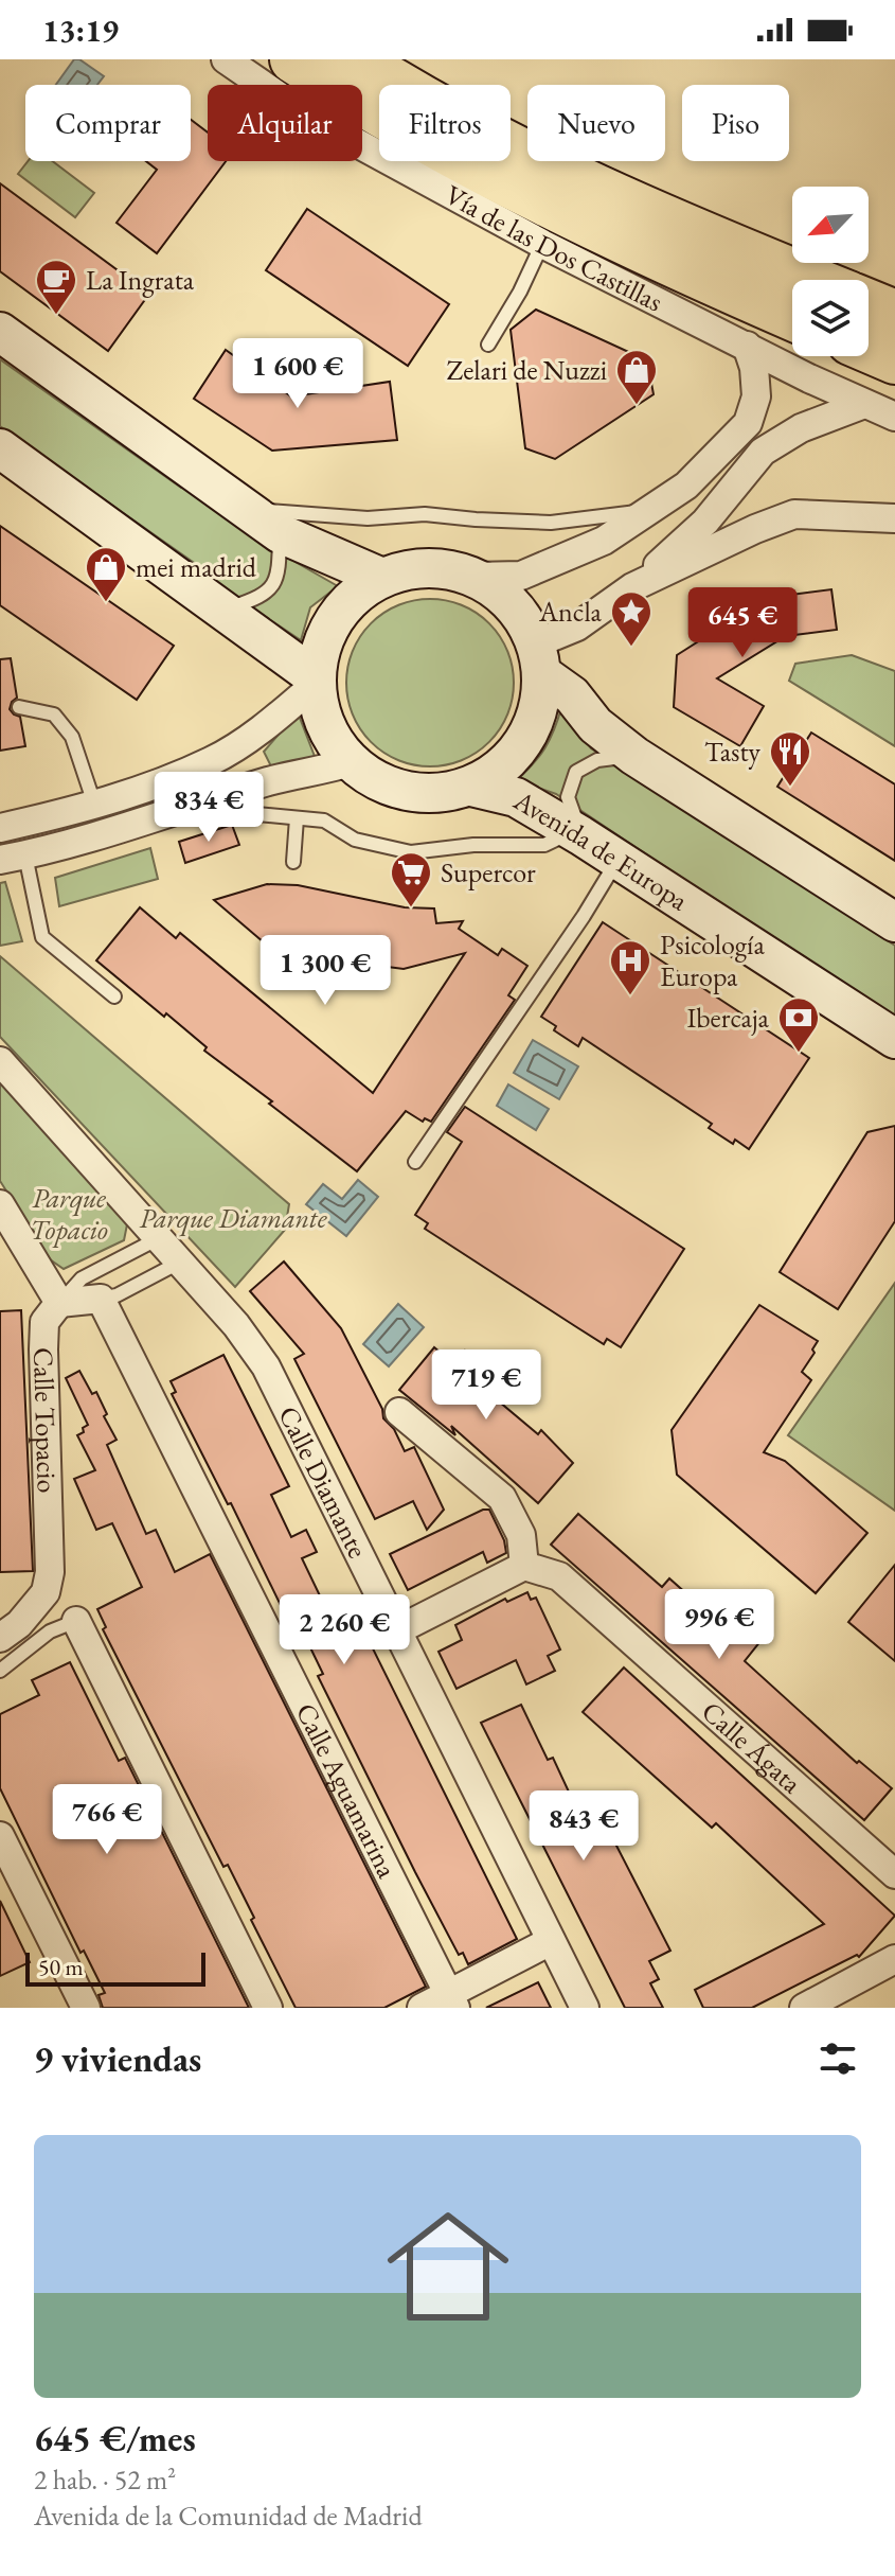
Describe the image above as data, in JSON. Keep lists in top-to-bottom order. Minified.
{"streets":{"street":["Vía de las Dos Castillas","Avenida de Europa","Calle Topacio","Calle Diamante","Calle Ágata","Calle Aguamarina"]},"parks":["Parque Topacio","Parque Diamante"],"places":{"cafe":["La Ingrata"],"shop":["Zelari de Nuzzi","mei madrid"],"place":["Ancla"],"restaurant":["Tasty"],"supermarket":["Supercor"],"hospital":["Psicología Europa"],"bank":["Ibercaja"]},"scale_bar":"50 m","north":"bottom left","page":{"status":"13:19","chip":["Comprar","Alquilar","Filtros","Nuevo","Piso"],"price":["1 600 €","645 €","834 €","1 300 €","719 €","996 €","2 260 €","766 €","843 €"],"scale":"50 m","heading":"9 viviendas","list":[{"name":"645 €/mes","note":"2 hab. · 52 m² · Avenida de la Comunidad de Madrid"}]}}
